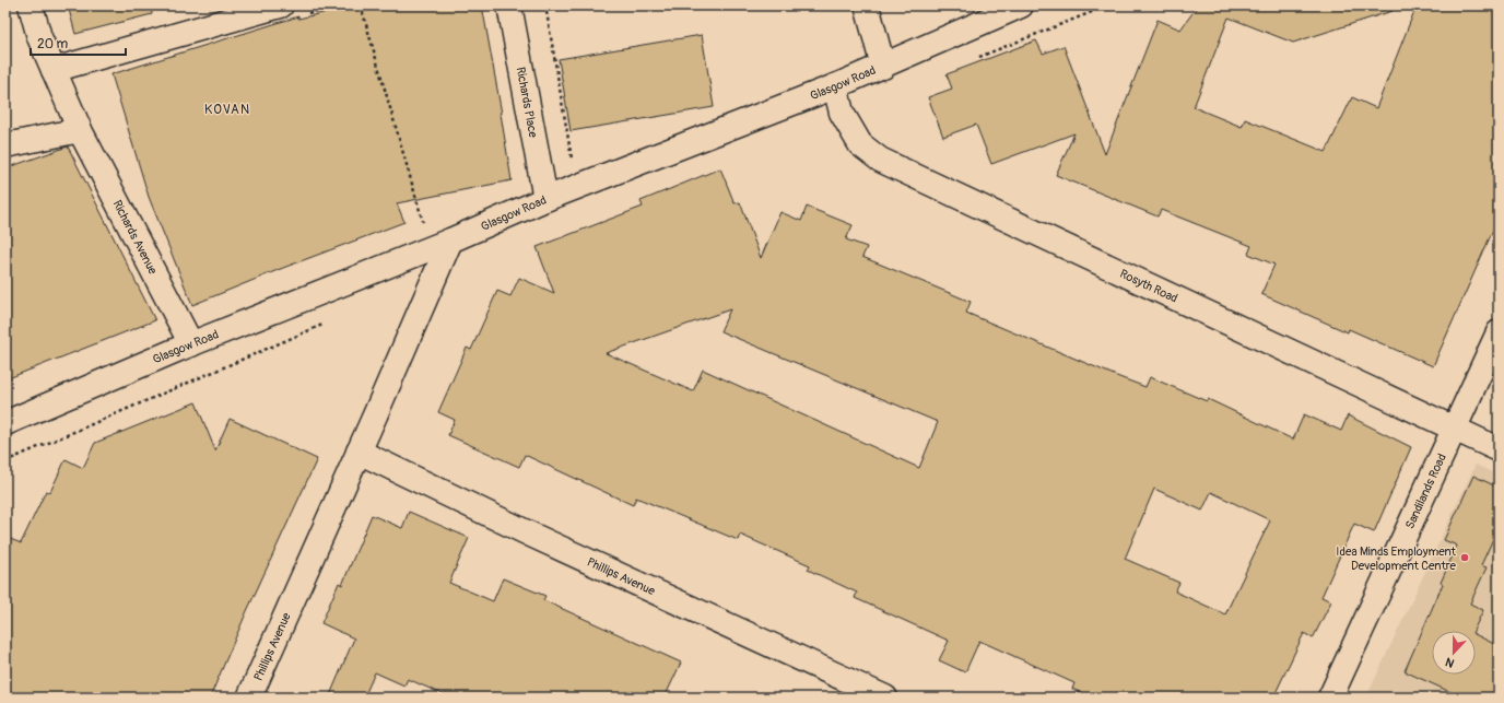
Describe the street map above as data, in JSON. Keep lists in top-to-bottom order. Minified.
{"streets":{"street":["Glasgow Road","Richards Place","Richards Avenue","Rosyth Road","Sandilands Road","Phillips Avenue"]},"crossings":[["Glasgow Road","Richards Place"],["Glasgow Road","Richards Avenue"],["Glasgow Road","Rosyth Road"],["Glasgow Road","Phillips Avenue"],["Rosyth Road","Sandilands Road"]],"districts":["KOVAN"],"places":["Idea Minds Employment Development Centre"],"scale_bar":"20 m","north":"bottom"}
